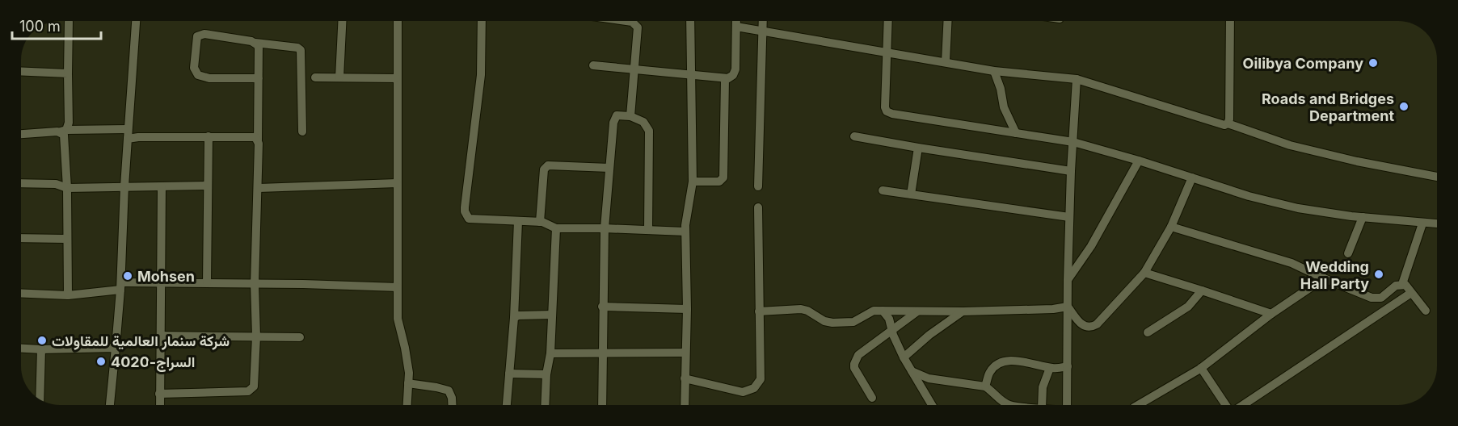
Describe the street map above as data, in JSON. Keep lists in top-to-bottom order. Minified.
{"places":["Oilibya Company","Roads and Bridges Department","Wedding Hall Party","Mohsen","شركة سنمار العالمية للمقاولات","السراج-4020"],"scale_bar":"100 m"}
